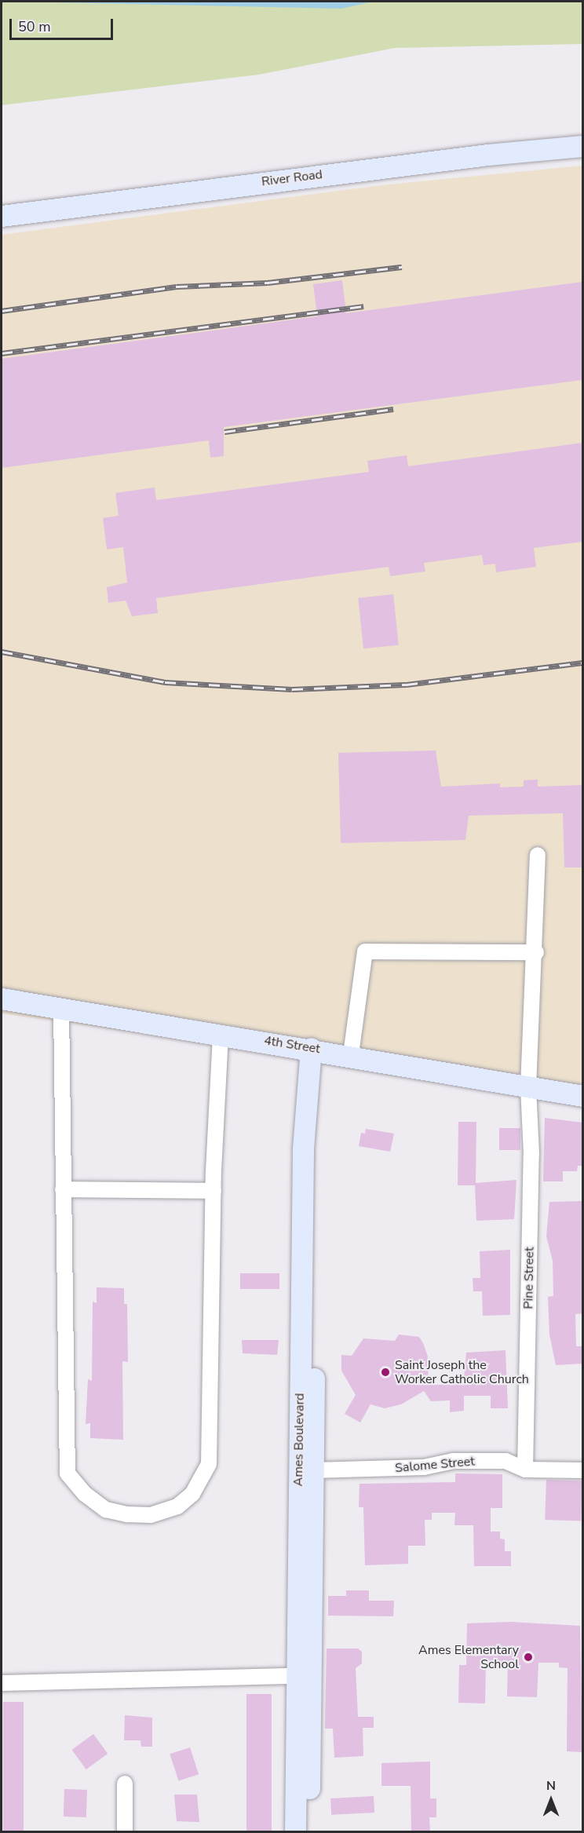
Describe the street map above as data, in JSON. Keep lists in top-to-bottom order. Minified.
{"streets":{"street":["River Road","4th Street","Pine Street","Ames Boulevard","Salome Street"]},"crossings":[["4th Street","Pine Street"],["4th Street","Ames Boulevard"],["Pine Street","Salome Street"],["Ames Boulevard","Salome Street"]],"places":["Saint Joseph the Worker Catholic Church","Ames Elementary School"],"scale_bar":"50 m","north":"top"}
